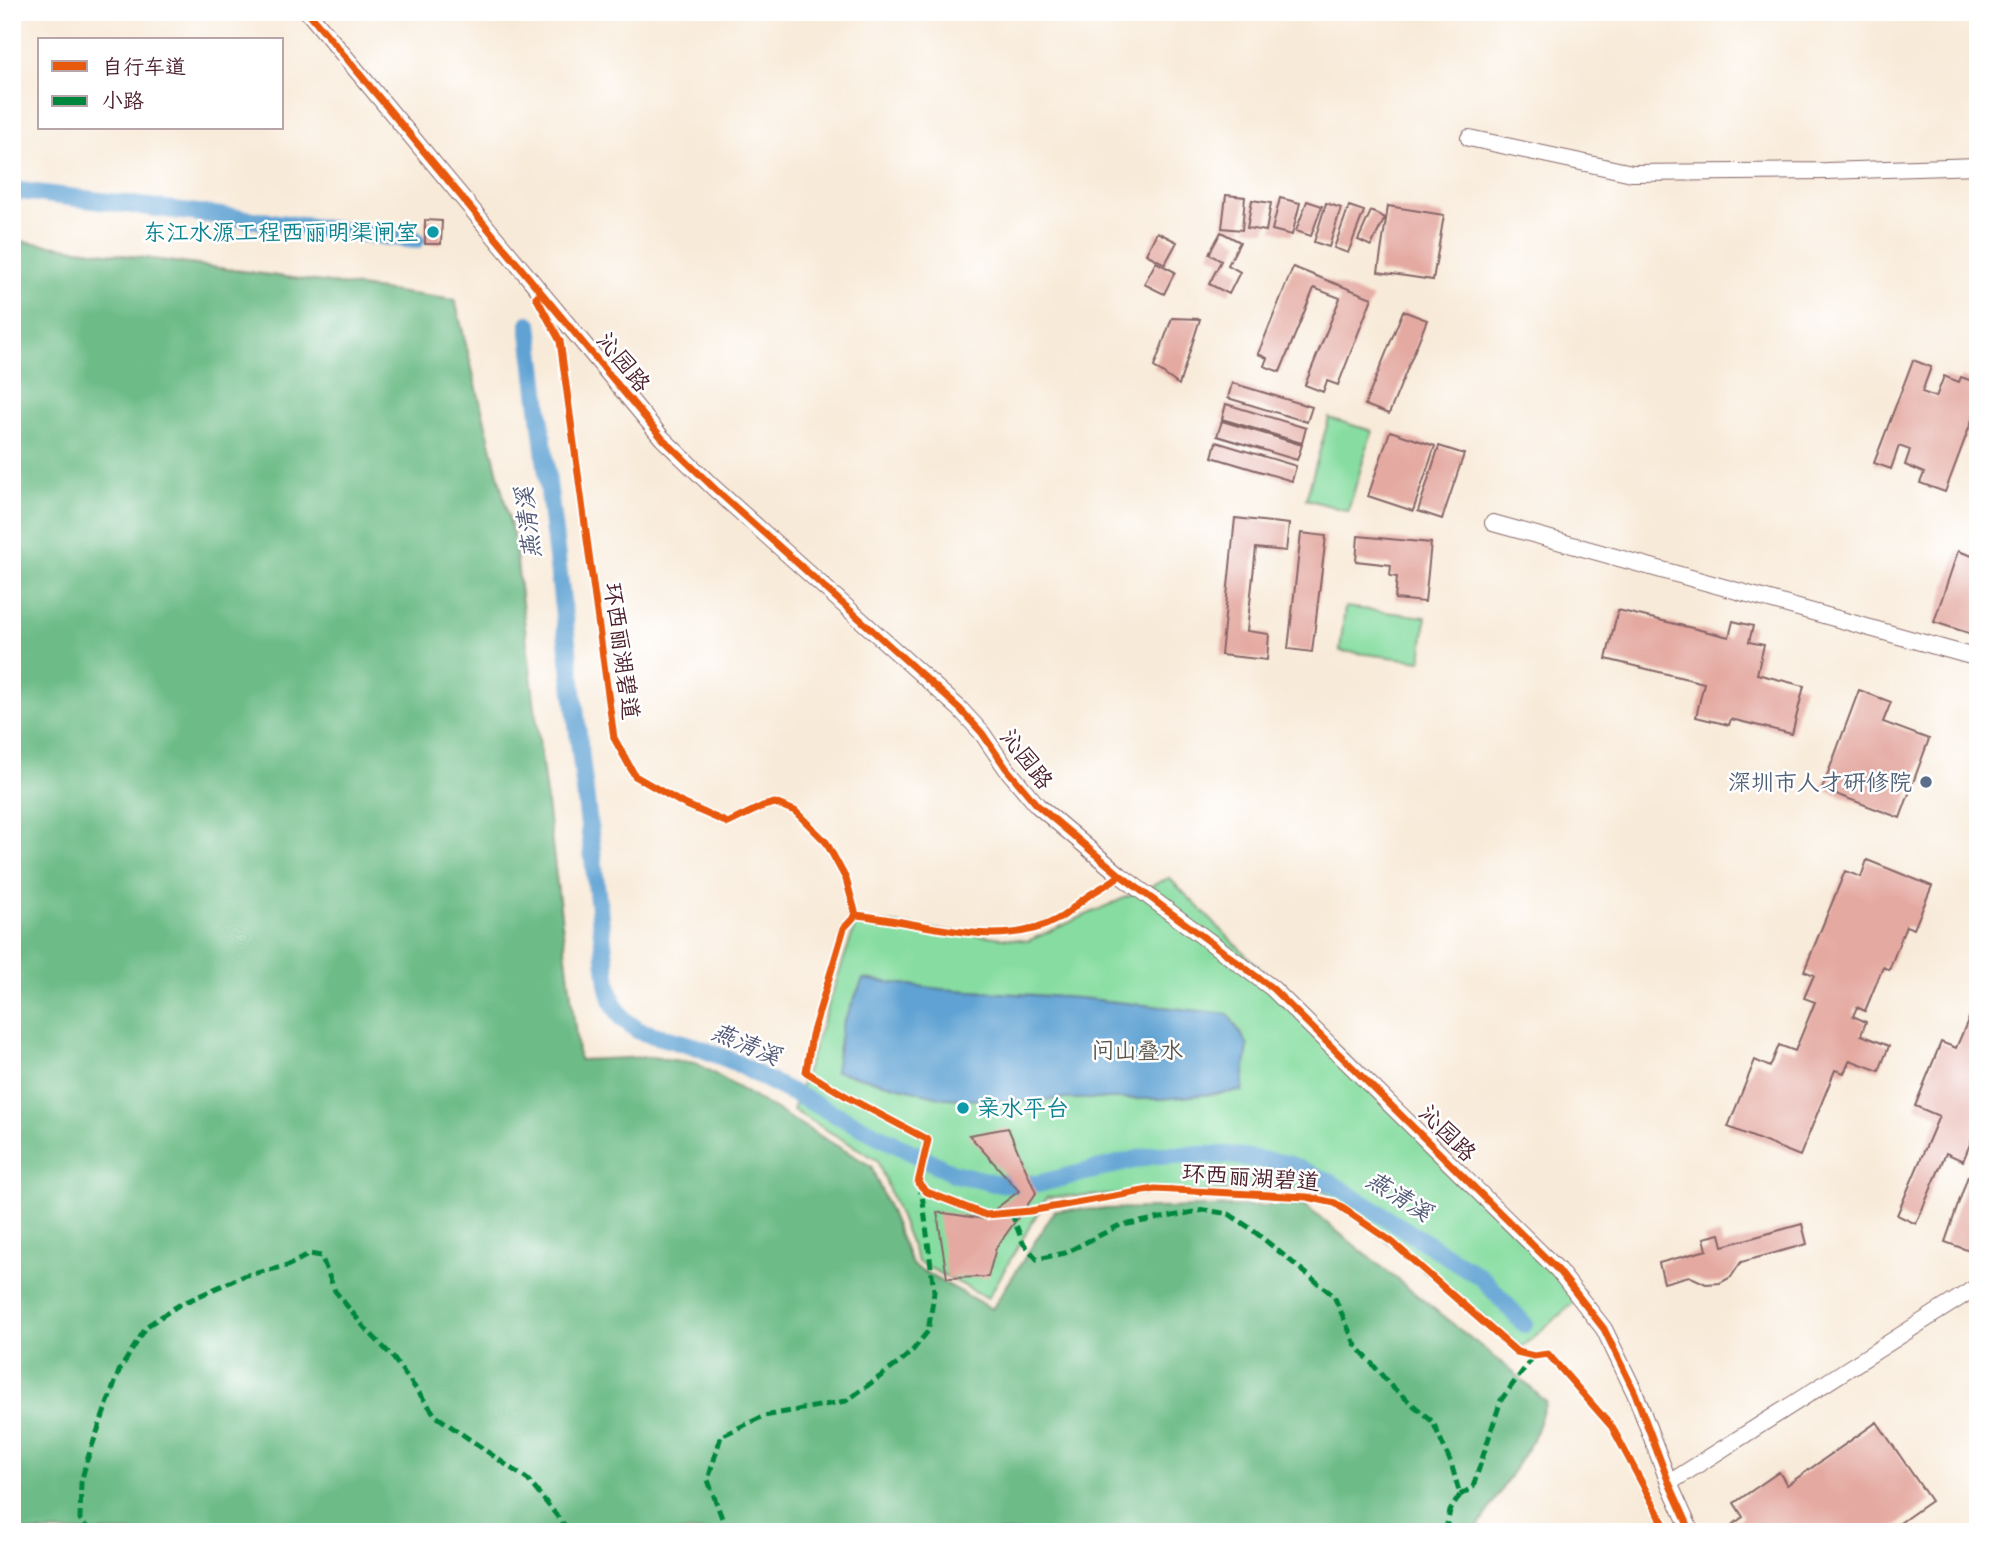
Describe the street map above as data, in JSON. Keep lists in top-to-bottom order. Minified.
{"streets":{"street":["沁园路"],"cycle path":["环西丽湖碧道"]},"water":["燕清溪"],"parks":["问山叠水"],"places":["东江水源工程西丽明渠闸室","深圳市人才研修院","亲水平台"],"legend":["自行车道","小路"]}
